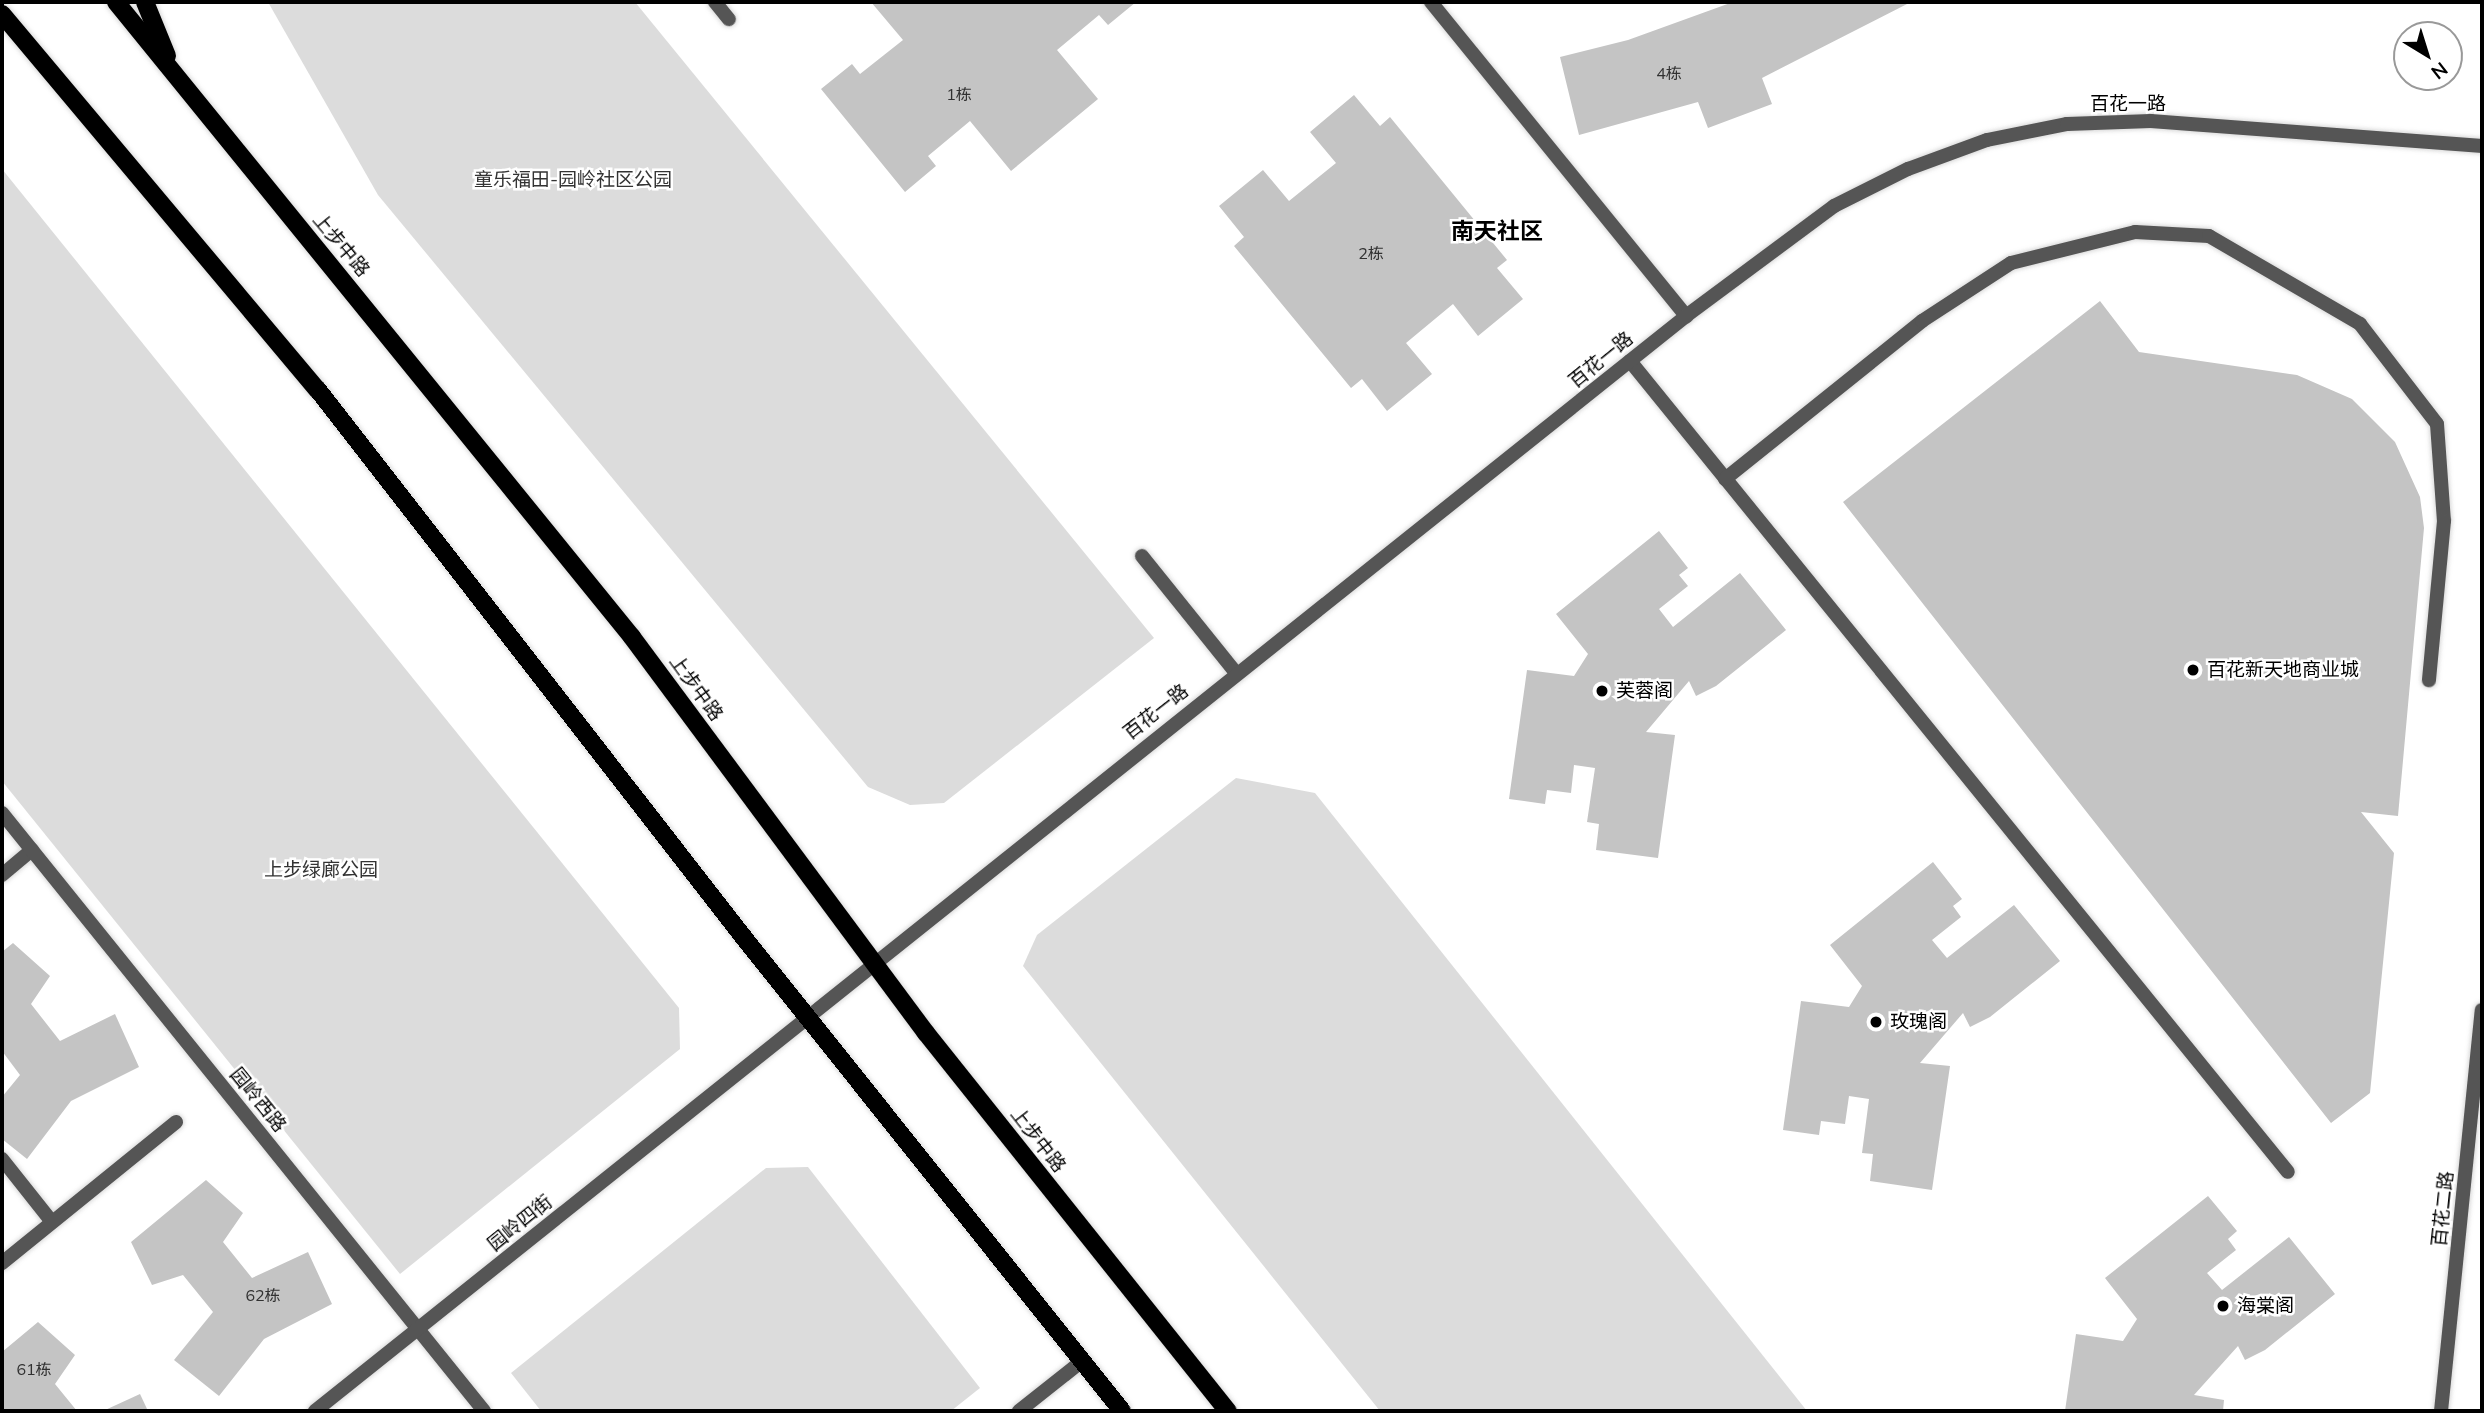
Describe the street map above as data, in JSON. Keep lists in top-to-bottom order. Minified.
{"streets":{"main road":["上步中路"],"street":["百花一路","园岭西路","百花二路","园岭四街"]},"crossings":[["百花一路","上步中路"],["百花一路","园岭四街"],["园岭西路","园岭四街"]],"districts":["南天社区"],"parks":["童乐福田-园岭社区公园","上步绿廊公园"],"places":["百花新天地商业城","芙蓉阁","玫瑰阁","海棠阁"],"house_numbers":["4栋","1栋","2栋","62栋","61栋"],"north":"bottom right"}
